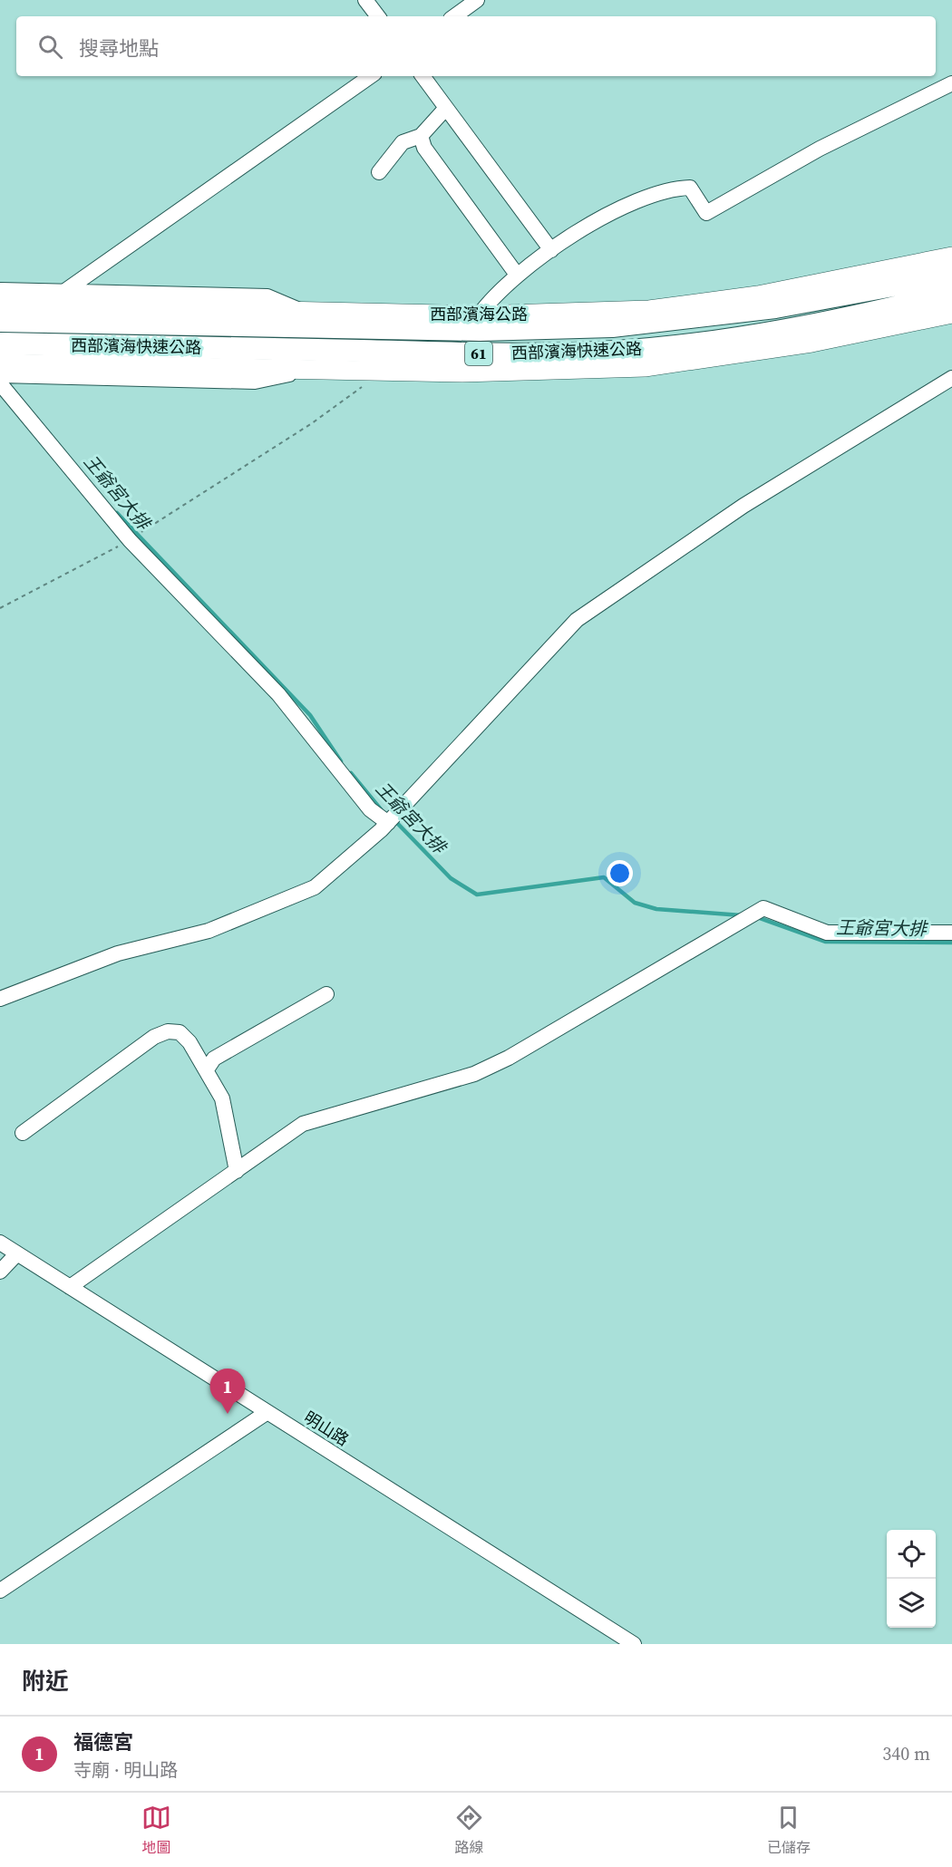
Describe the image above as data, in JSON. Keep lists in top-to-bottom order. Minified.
{"streets":{"highway":["西部濱海快速公路","61"],"main road":["西部濱海公路"],"street":["明山路"]},"water":["王爺宮大排"],"page":{"search":"搜尋地點","pins":"1","heading":"附近","list":[{"mark":"1","name":"福德宮","note":"寺廟 · 明山路","value":"340 m"}],"nav":["地圖","路線","已儲存"]}}
